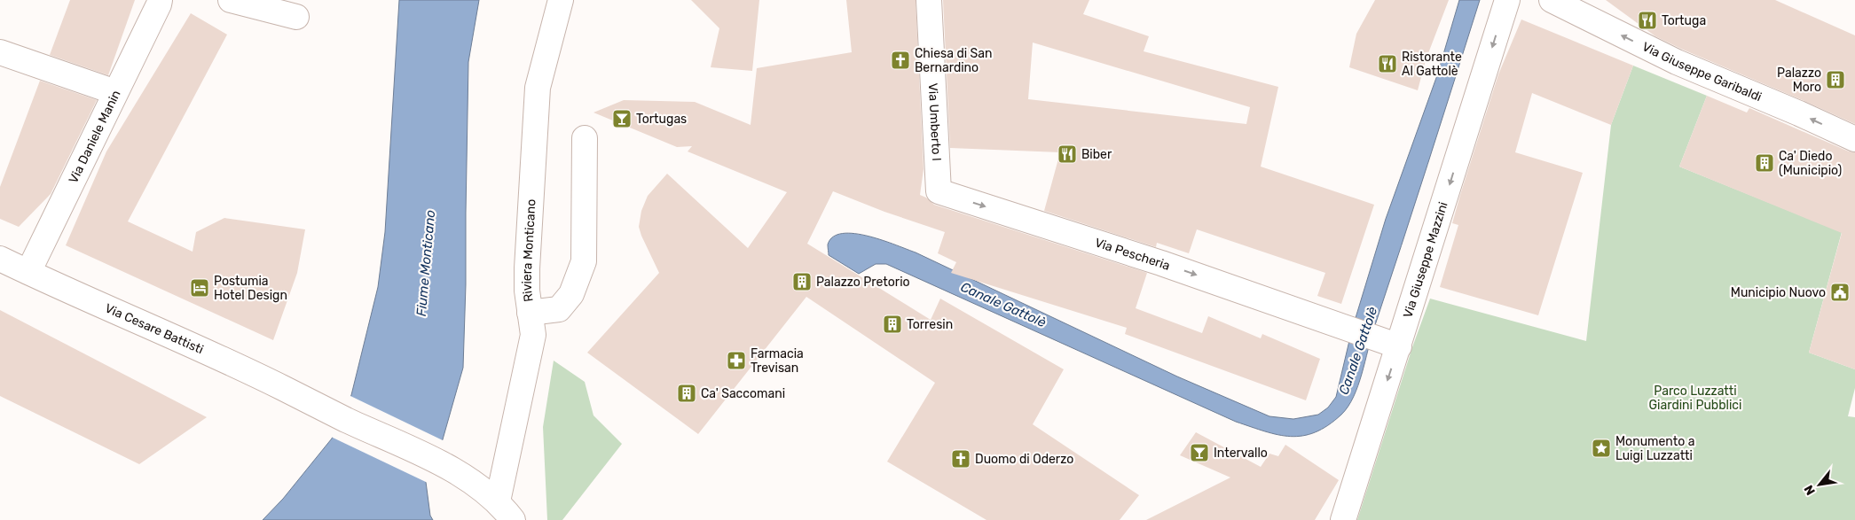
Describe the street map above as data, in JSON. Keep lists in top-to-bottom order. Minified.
{"streets":{"street":["Via Giuseppe Garibaldi","Via Umberto I","Via Daniele Manin","Riviera Monticano","Via Pescheria","Via Giuseppe Mazzini","Via Cesare Battisti"]},"crossings":[["Via Umberto I","Via Pescheria"],["Via Daniele Manin","Via Cesare Battisti"],["Riviera Monticano","Via Cesare Battisti"],["Via Pescheria","Via Giuseppe Mazzini"]],"one_way":["Via Giuseppe Garibaldi","Via Pescheria","Via Giuseppe Mazzini"],"water":["Fiume Monticano","Canale Gattolè"],"parks":["Parco Luzzatti Giardini Pubblici"],"places":{"restaurant":["Tortuga","Ristorante Al Gattolè","Biber"],"church":["Chiesa di San Bernardino","Duomo di Oderzo"],"building":["Palazzo Moro","Ca' Diedo (Municipio)","Palazzo Pretorio","Torresin","Ca' Saccomani"],"bar":["Tortugas","Intervallo"],"hotel":["Postumia Hotel Design"],"public building":["Municipio Nuovo"],"pharmacy":["Farmacia Trevisan"],"place":["Monumento a Luigi Luzzatti"]},"north":"bottom left"}
